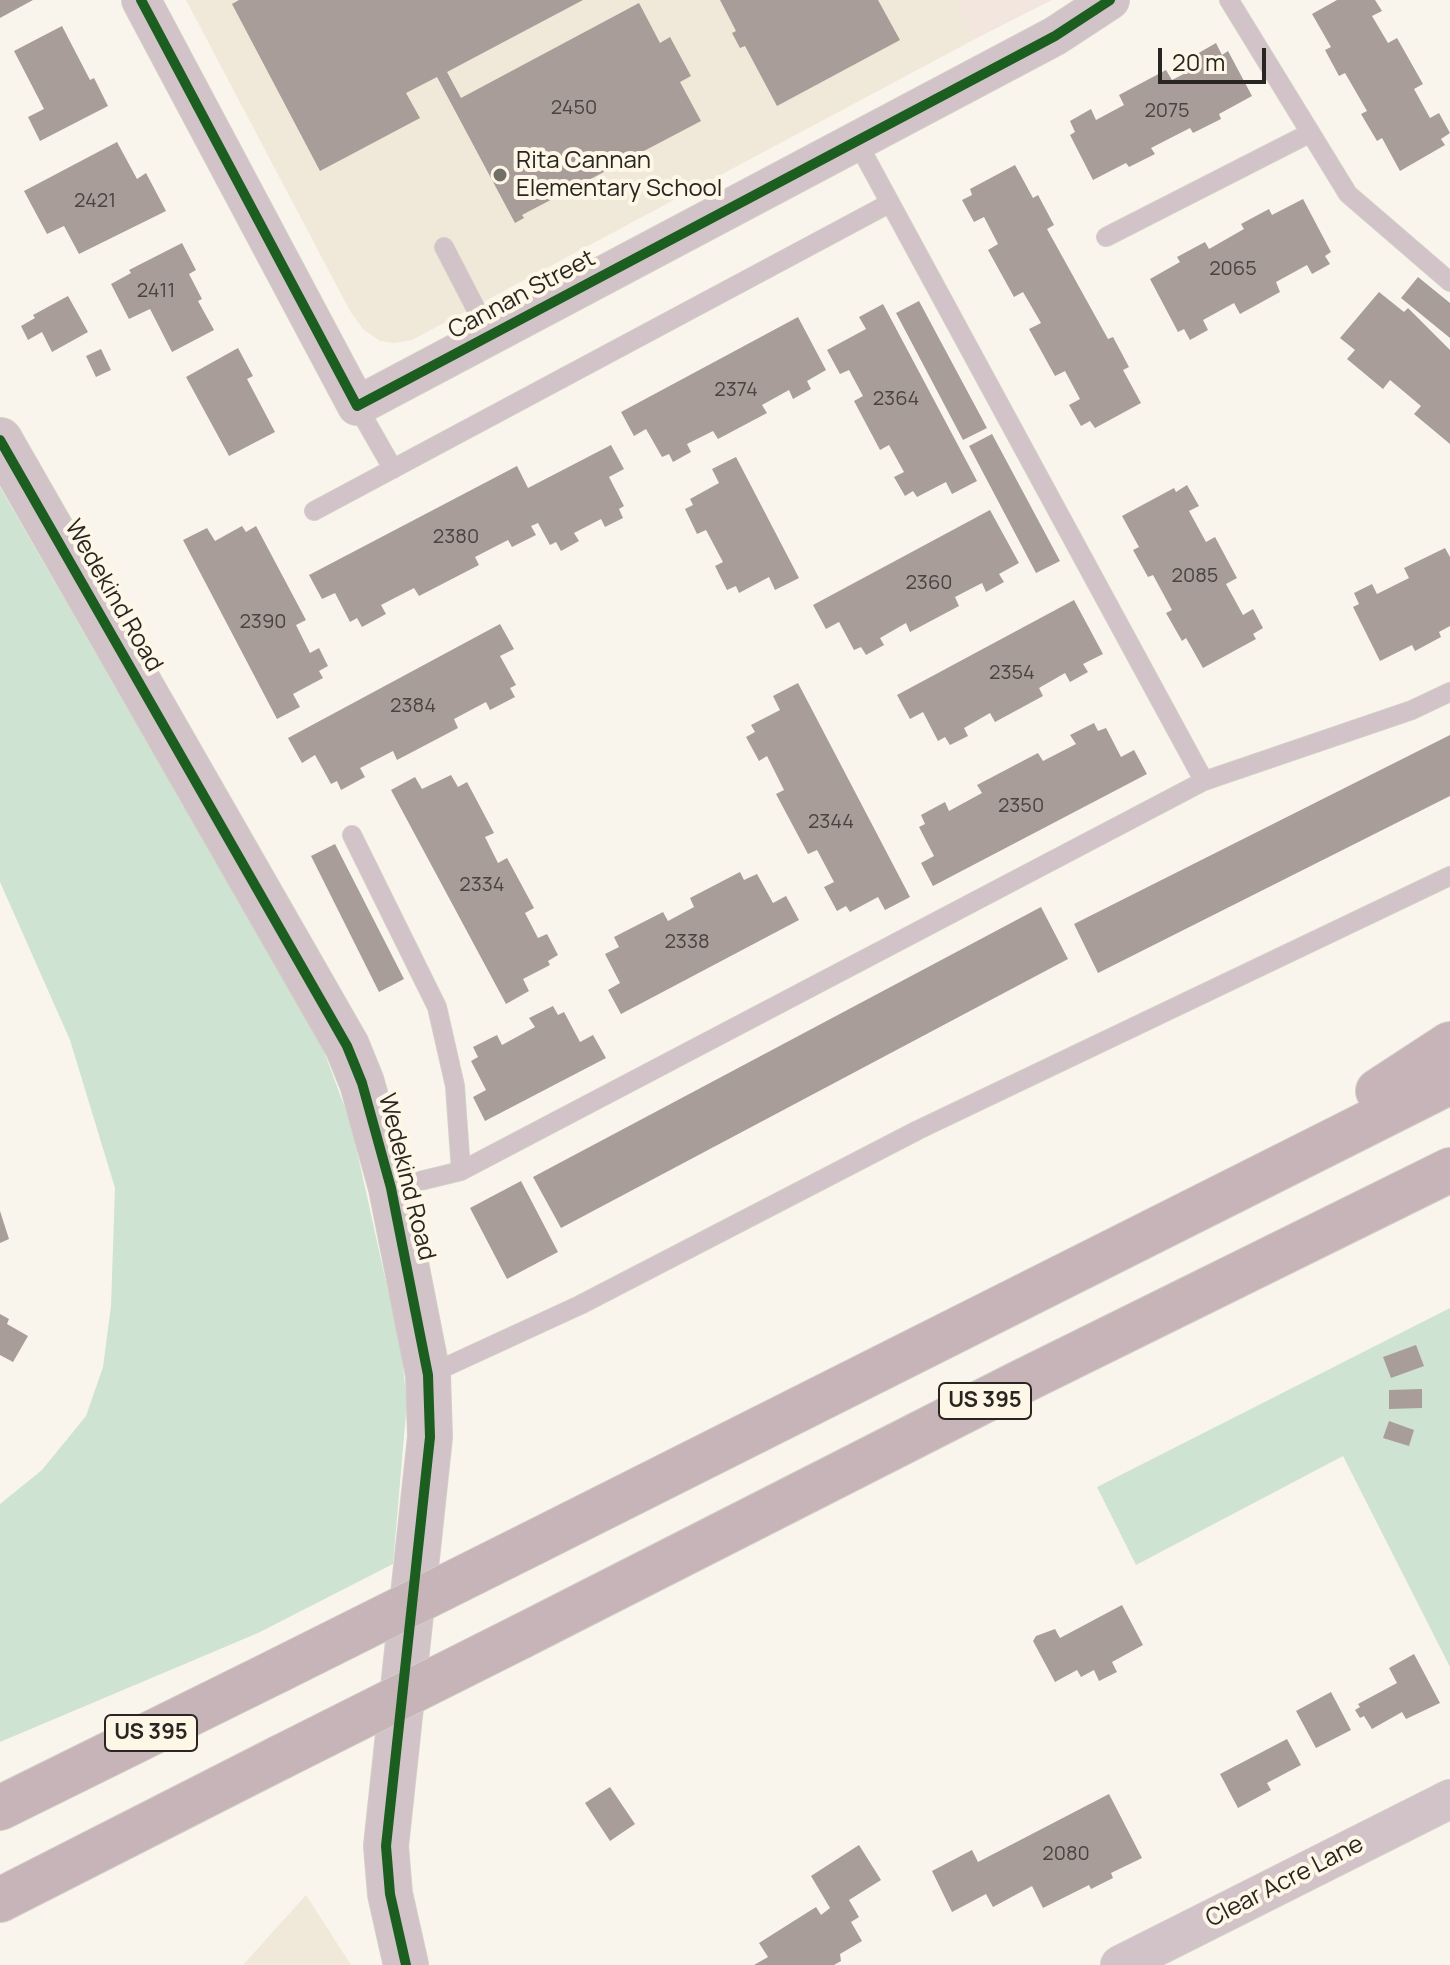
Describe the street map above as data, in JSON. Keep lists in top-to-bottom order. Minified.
{"streets":{"highway":["US 395"],"street":["Cannan Street","Wedekind Road","Clear Acre Lane"]},"places":["Rita Cannan Elementary School"],"house_numbers":["2450","2075","2421","2065","2411","2374","2364","2380","2085","2360","2390","2354","2384","2350","2344","2334","2338","2080"],"scale_bar":"20 m"}
